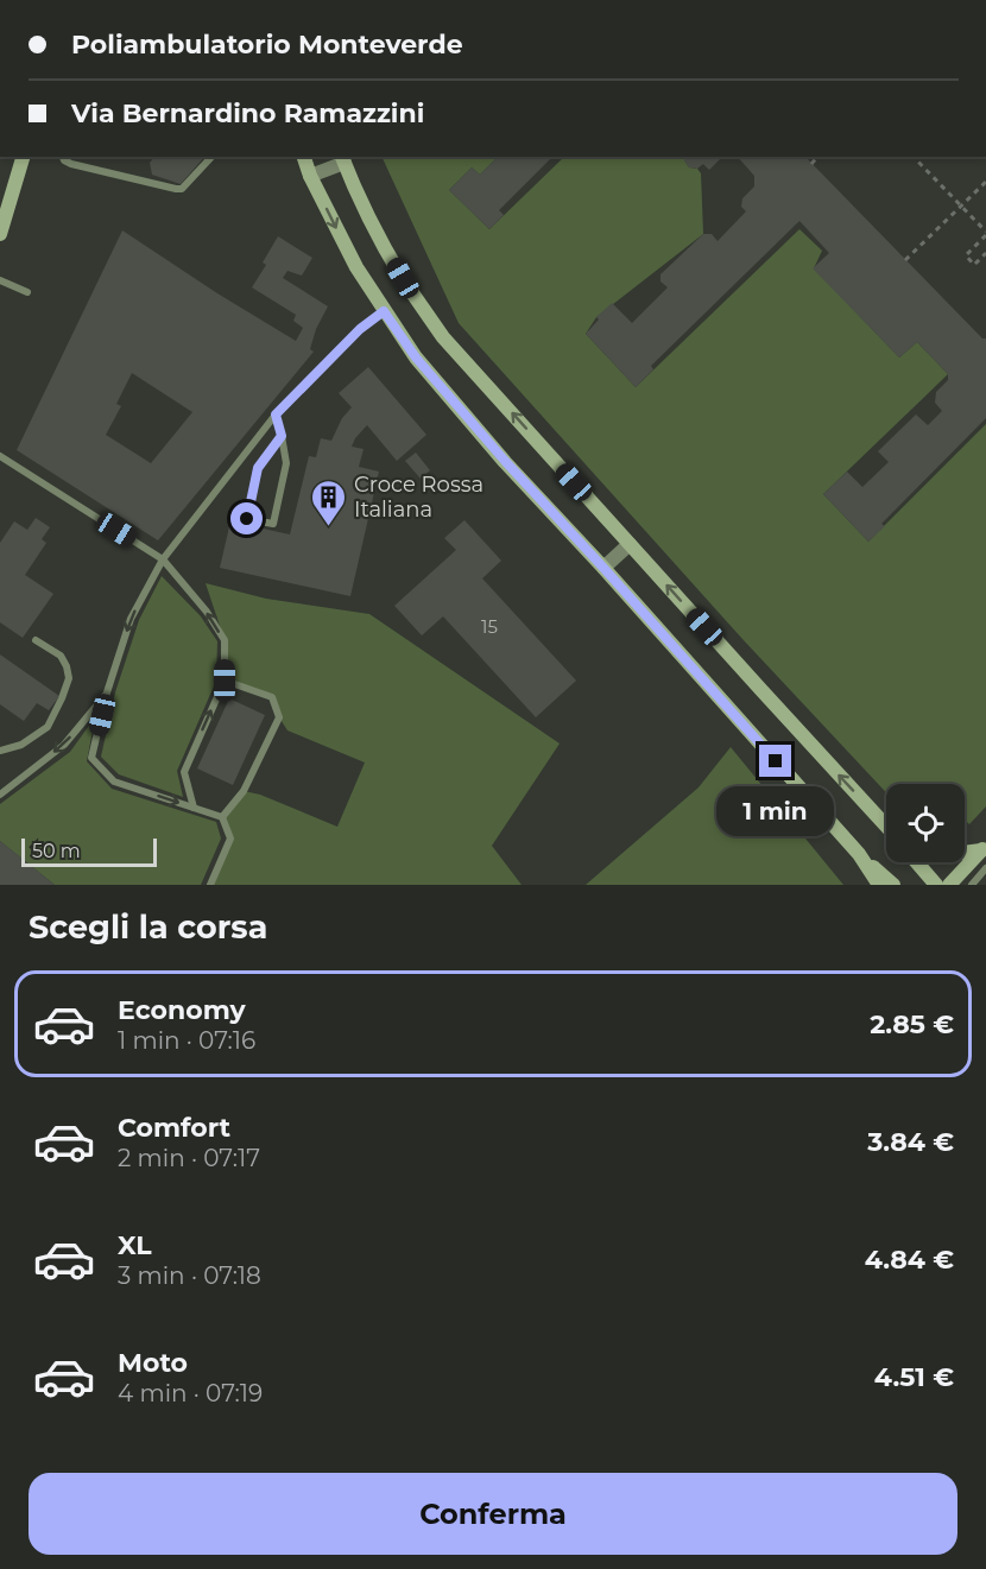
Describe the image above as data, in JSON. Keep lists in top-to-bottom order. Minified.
{"places":{"building":["Croce Rossa Italiana"]},"house_numbers":["15"],"scale_bar":"50 m","page":{"banner":["Poliambulatorio Monteverde","Via Bernardino Ramazzini"],"bubble":"1 min","scale":"50 m","heading":"Scegli la corsa","list":[{"name":"Economy","note":"1 min · 07:16","value":"2.85 €"},{"name":"Comfort","note":"2 min · 07:17","value":"3.84 €"},{"name":"XL","note":"3 min · 07:18","value":"4.84 €"},{"name":"Moto","note":"4 min · 07:19","value":"4.51 €"}],"buttons":"Conferma"}}
